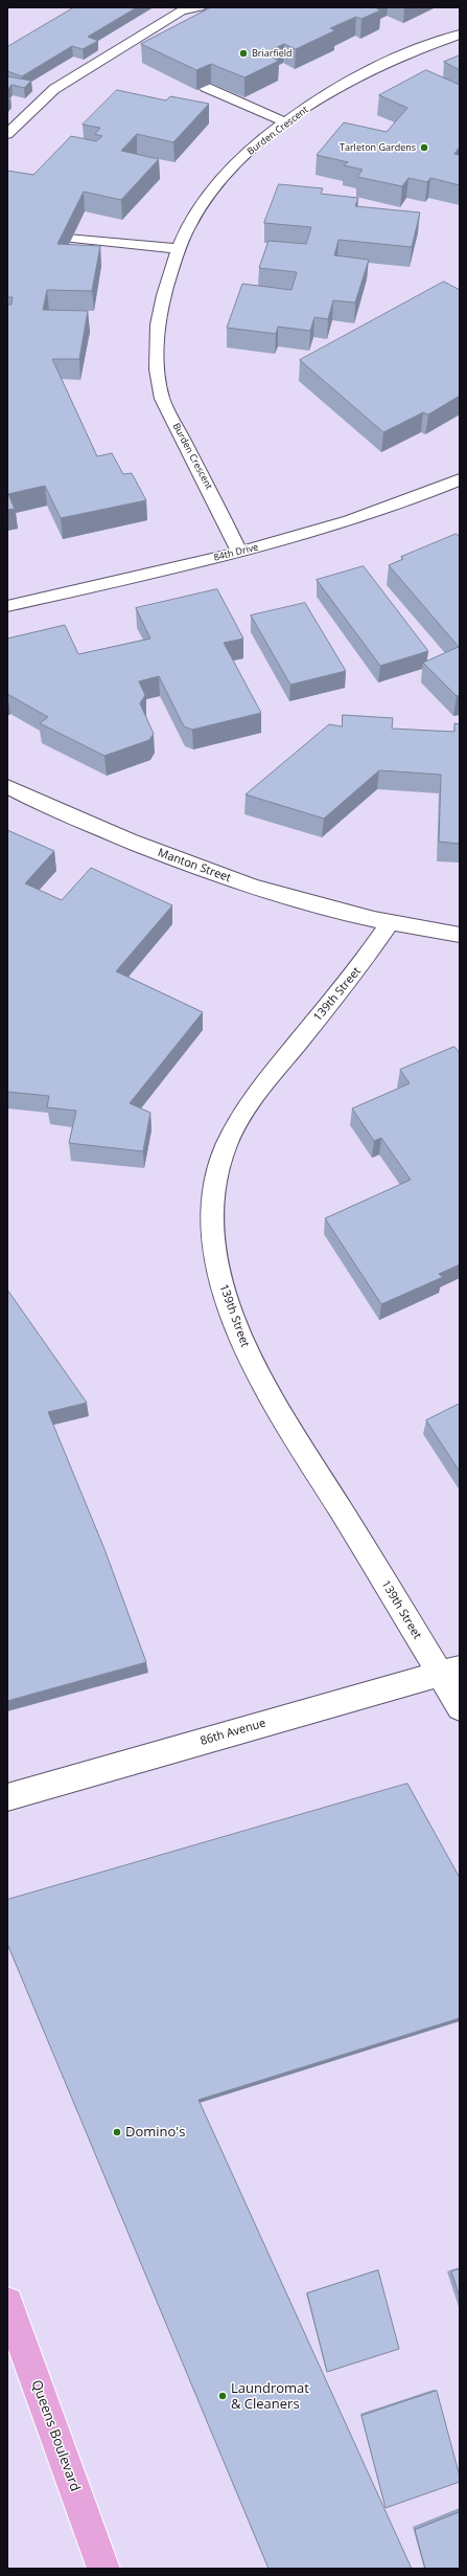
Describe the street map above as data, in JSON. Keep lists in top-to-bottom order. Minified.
{"streets":{"main road":["Queens Boulevard"],"street":["Burden Crescent","84th Drive","Manton Street","139th Street","86th Avenue"]},"crossings":[["Burden Crescent","84th Drive"],["Manton Street","139th Street"],["139th Street","86th Avenue"]],"places":["Briarfield","Tarleton Gardens","Domino's","Laundromat & Cleaners"]}
